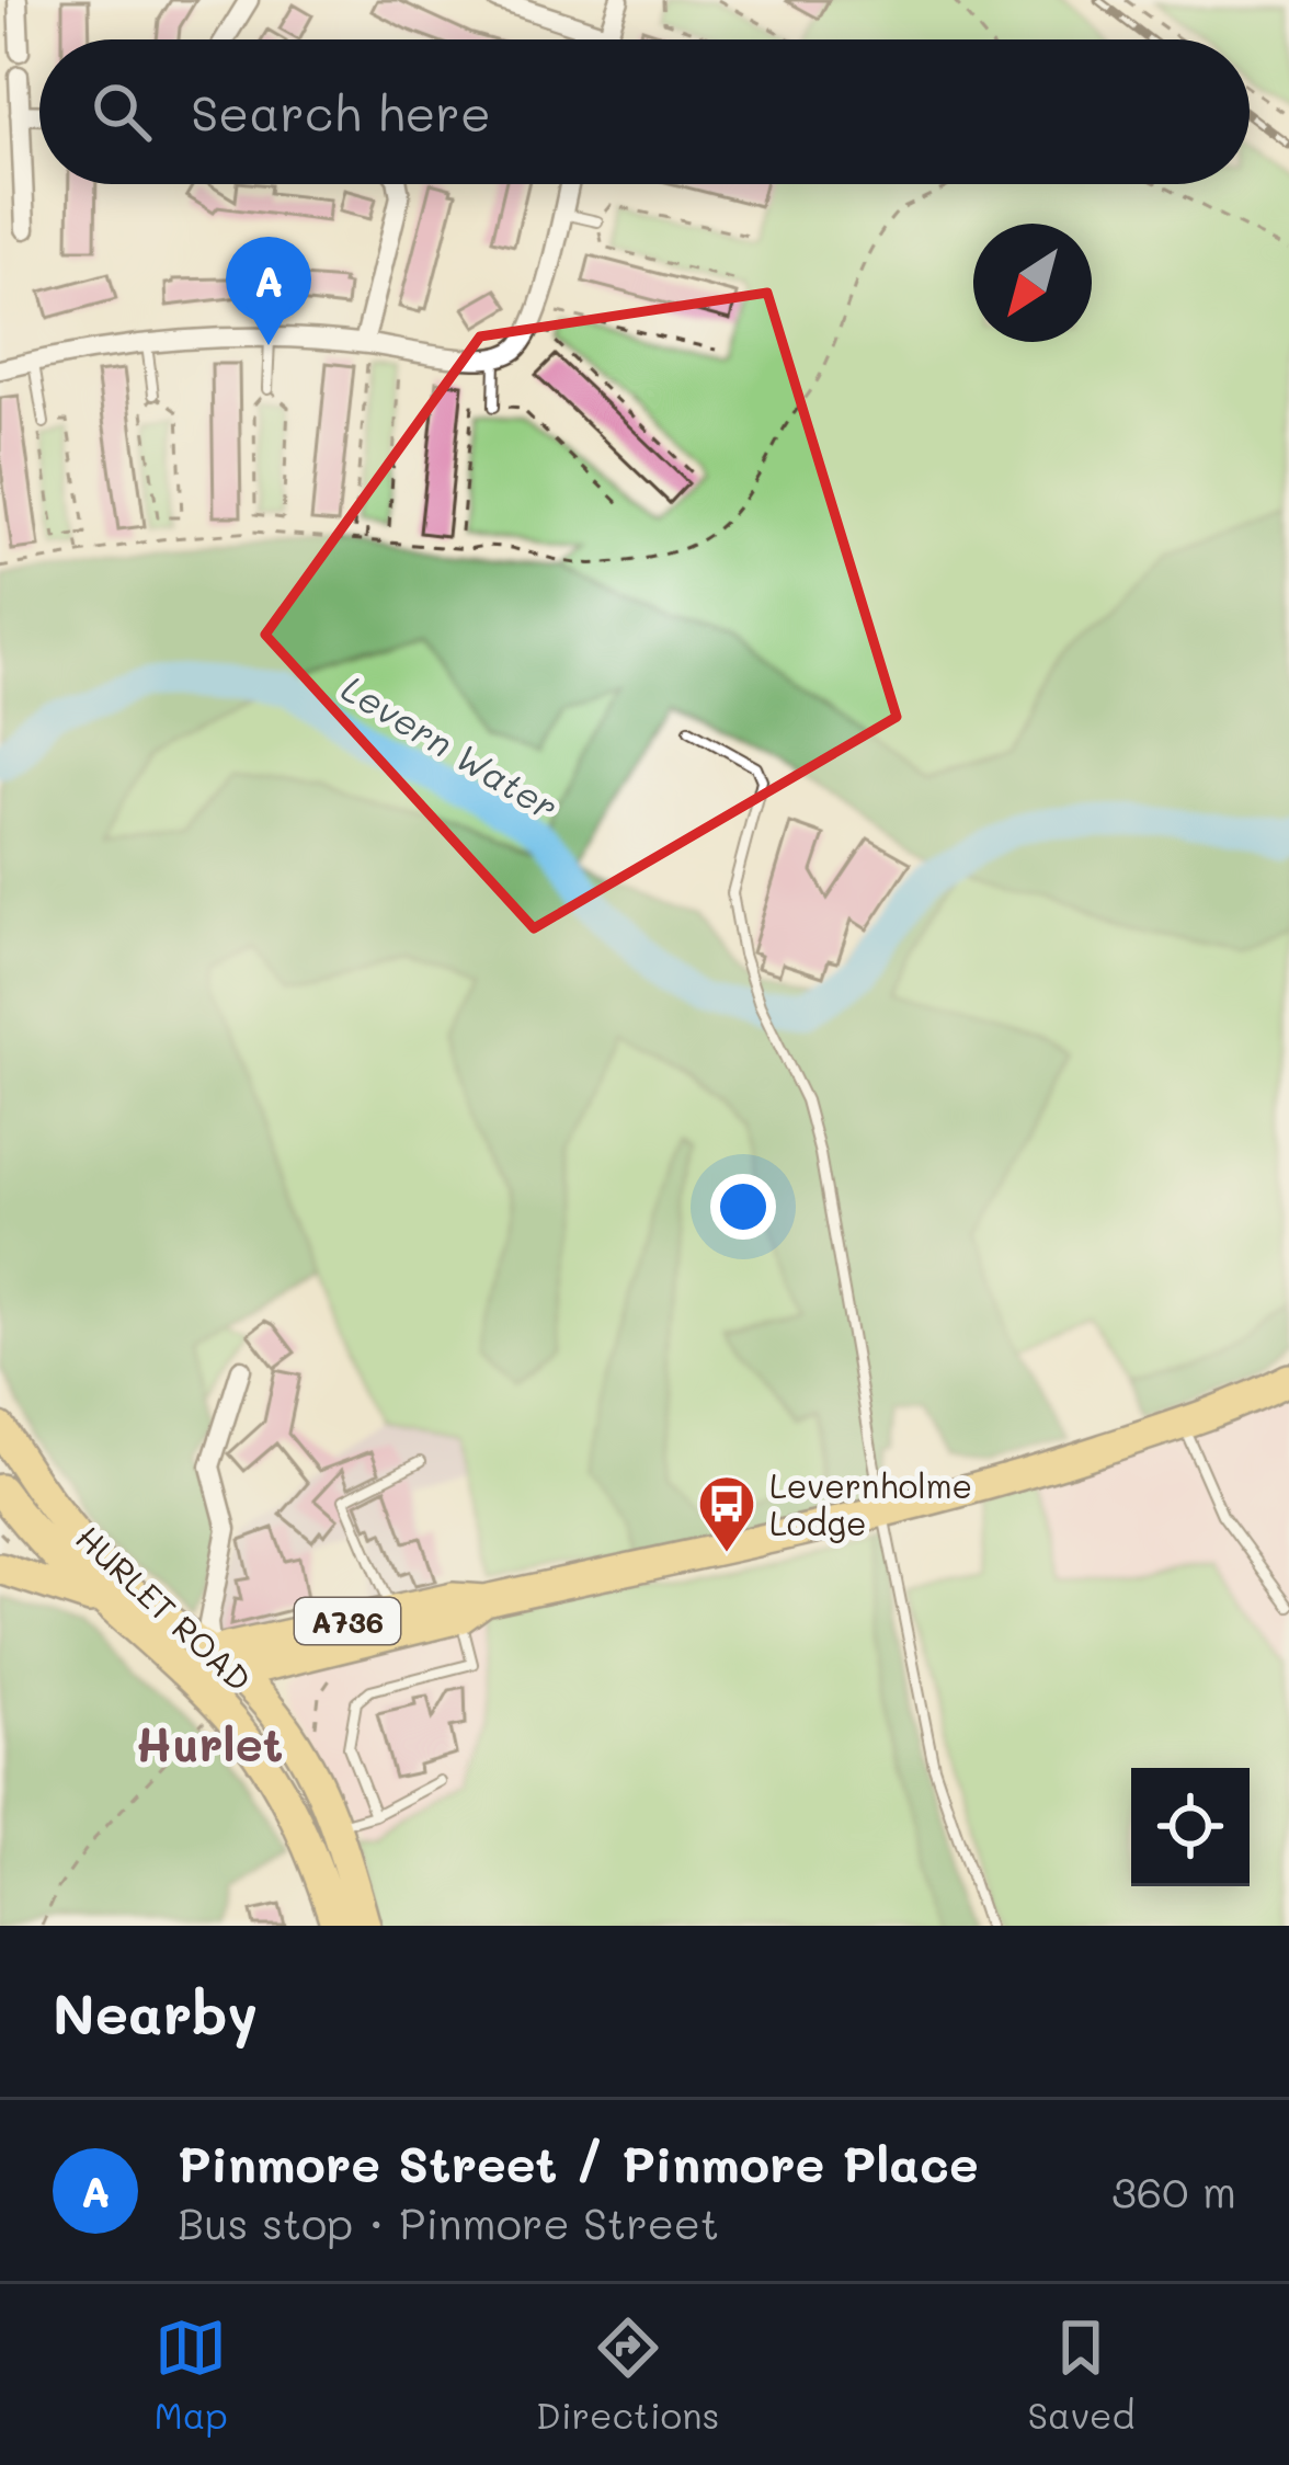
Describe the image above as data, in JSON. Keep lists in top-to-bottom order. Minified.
{"streets":{"main road":["HURLET ROAD","A736"]},"crossings":[["HURLET ROAD","A736"]],"districts":["Hurlet"],"water":["Levern Water"],"places":{"bus stop":["Levernholme Lodge"]},"north":"bottom left","page":{"search":"Search here","pins":"A","heading":"Nearby","list":[{"mark":"A","name":"Pinmore Street / Pinmore Place","note":"Bus stop · Pinmore Street","value":"360 m"}],"nav":["Map","Directions","Saved"]}}
